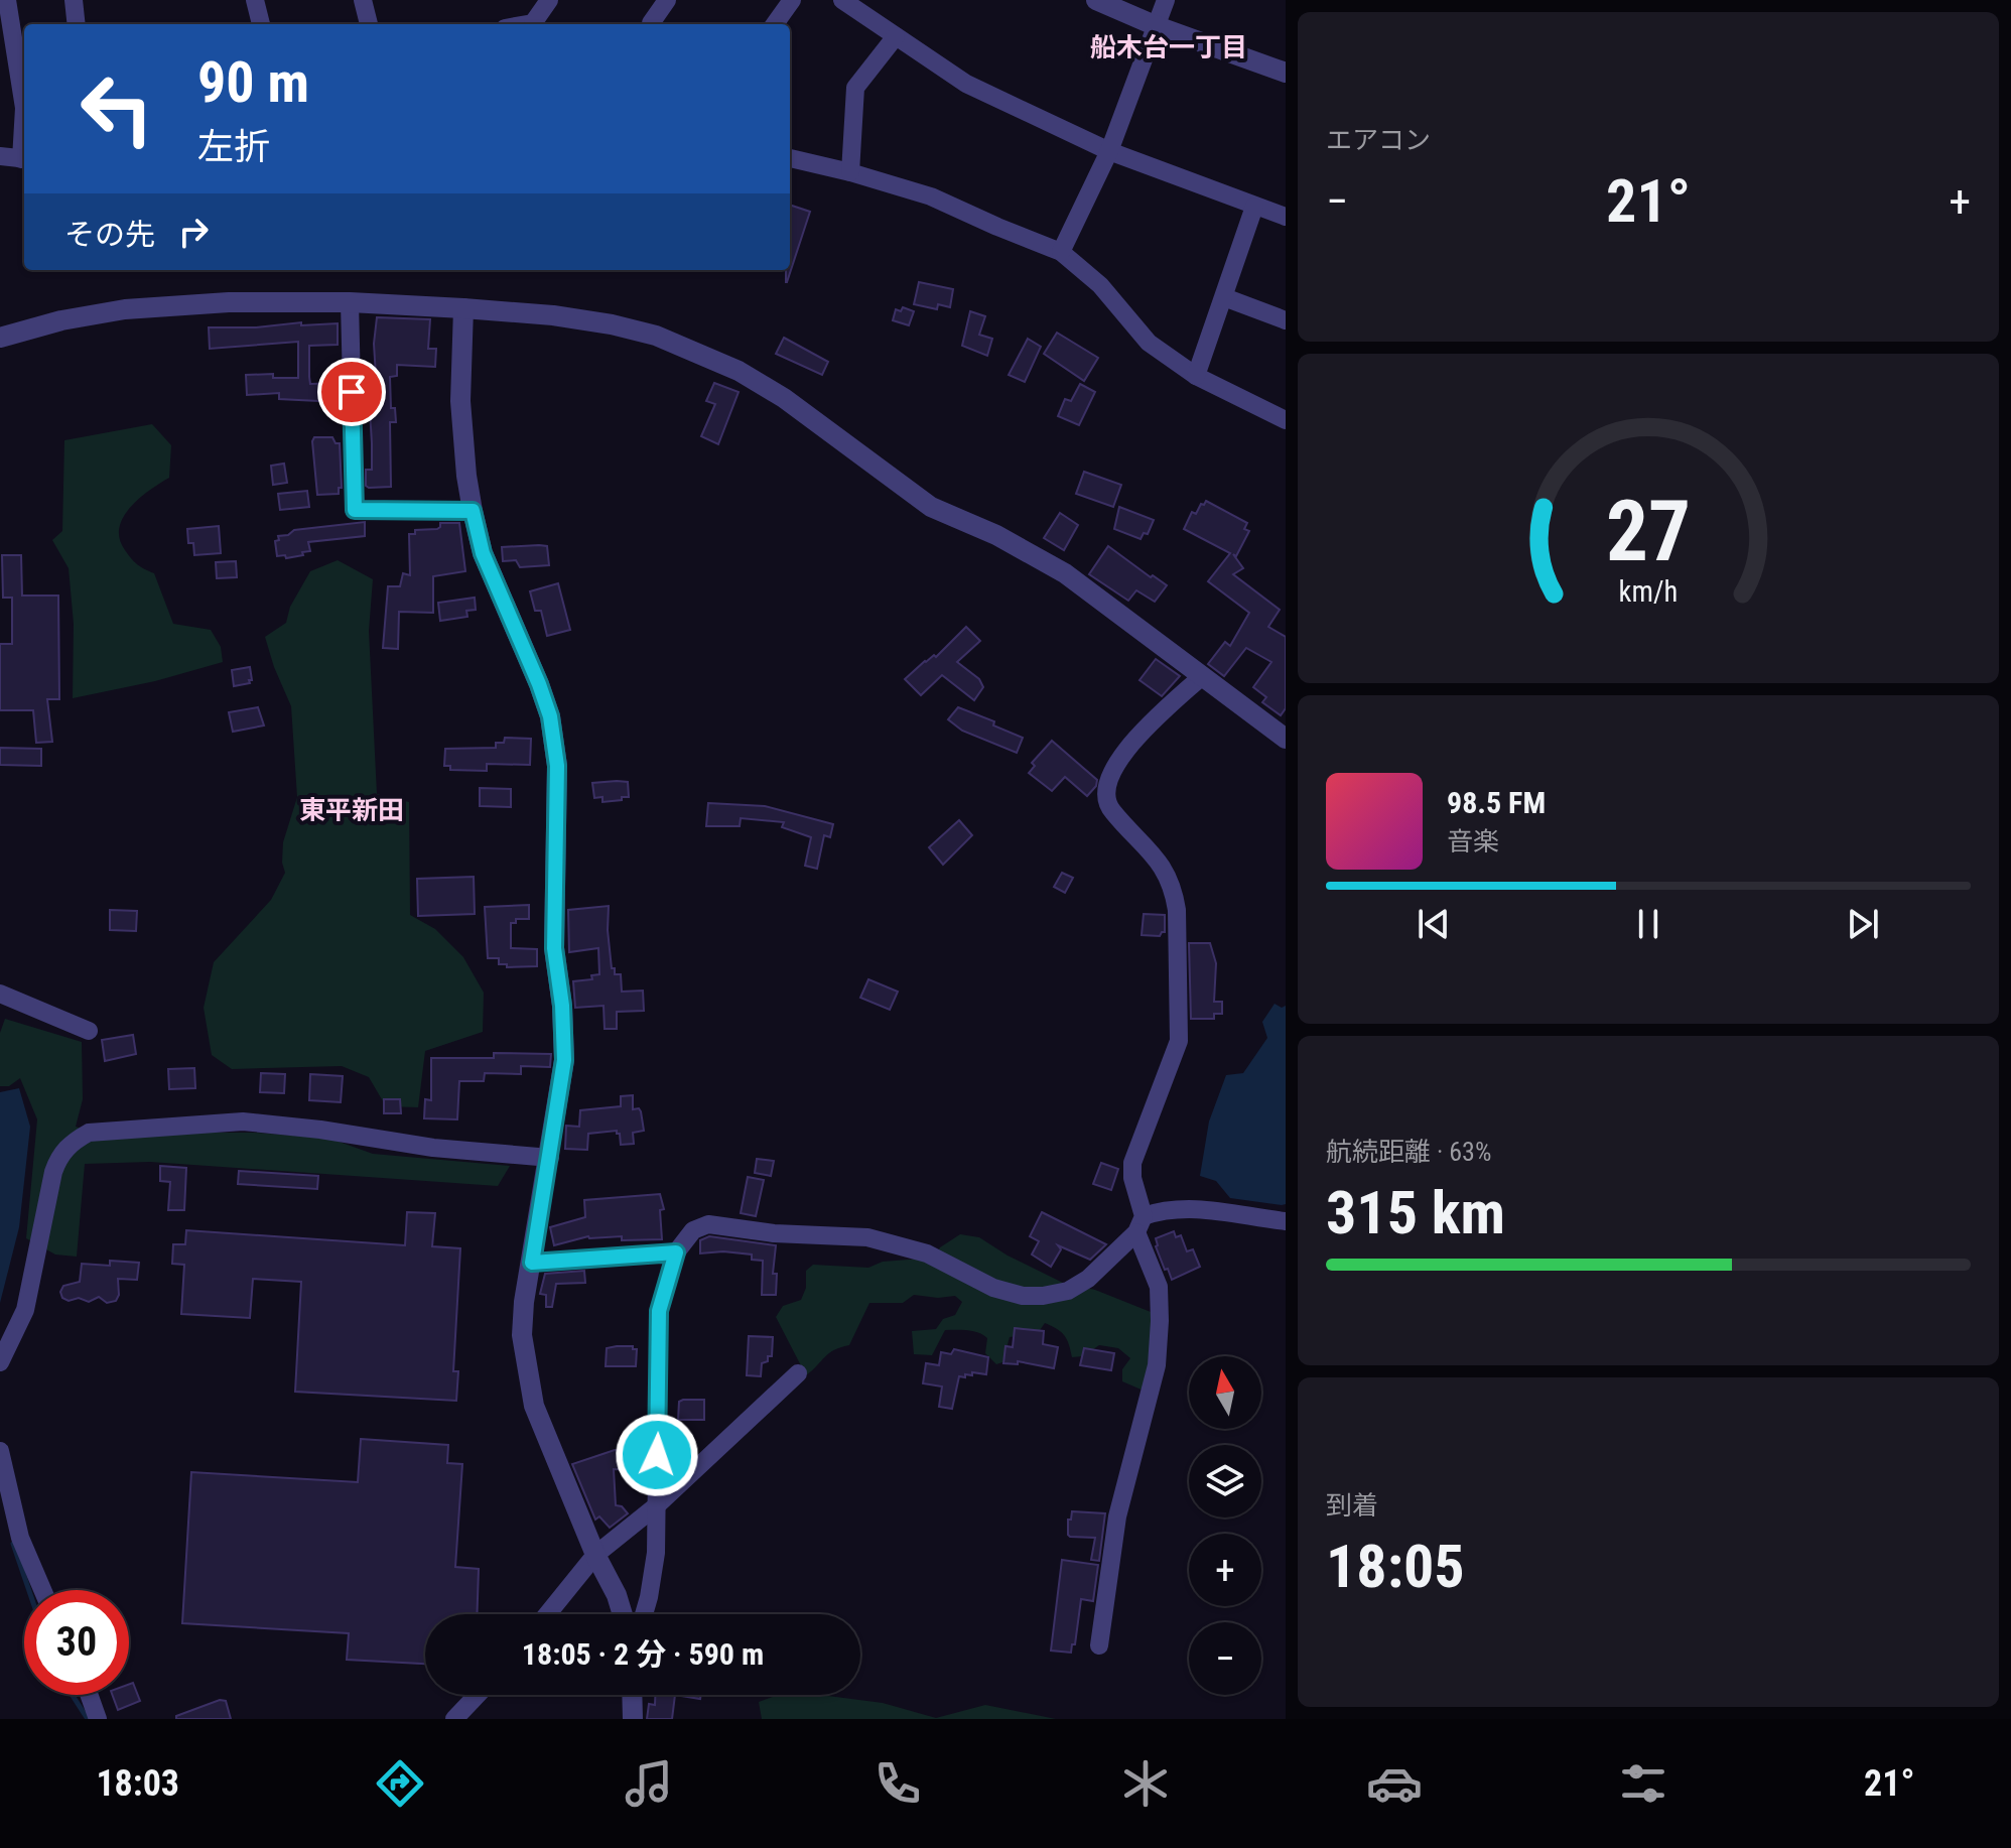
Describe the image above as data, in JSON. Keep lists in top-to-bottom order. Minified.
{"districts":["船木台一丁目","東平新田"],"north":"top","page":{"tile":["エアコン",["航続距離 · 63%","315 km"],["到着","18:05"]],"turn":["90 m","左折"],"heat":["−","21°","+"],"then":"その先","song":["98.5 FM","音楽"],"map_buttons":["+","−"],"limit":"30","trip":"18:05 · 2 分 · 590 m","tabs":["18:03","21°"],"gauge":["27","km/h"]}}
